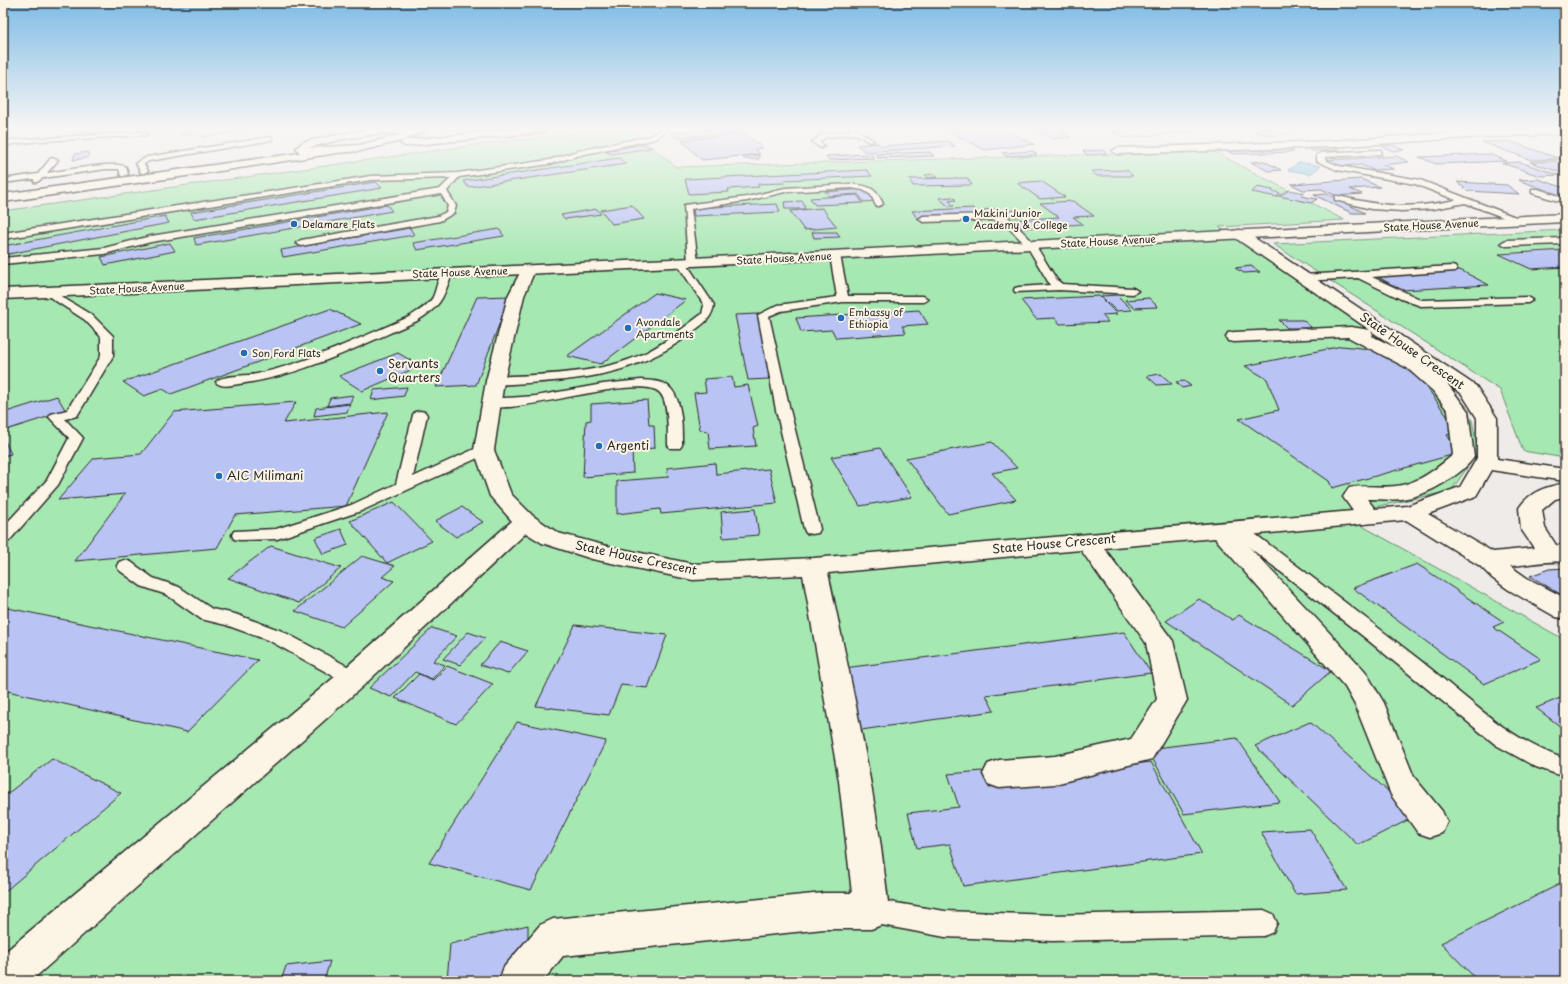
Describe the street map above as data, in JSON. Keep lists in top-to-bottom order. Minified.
{"streets":{"street":["State House Avenue","State House Crescent"]},"crossings":[["State House Avenue","State House Crescent"]],"places":["Makini Junior Academy & College","Delamare Flats","Embassy of Ethiopia","Avondale Apartments","Son Ford Flats","Servants Quarters","Argenti","AIC Milimani"]}
